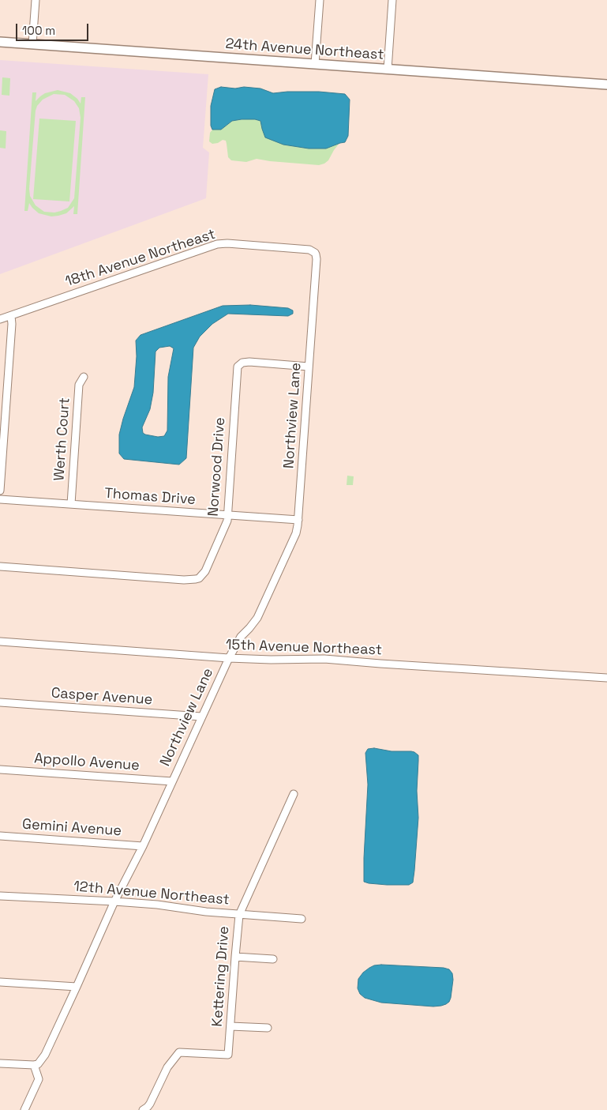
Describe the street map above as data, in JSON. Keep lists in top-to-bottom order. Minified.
{"streets":{"main road":["24th Avenue Northeast"],"street":["18th Avenue Northeast","Northview Lane","Werth Court","Norwood Drive","Thomas Drive","15th Avenue Northeast","Casper Avenue","Appollo Avenue","Gemini Avenue","12th Avenue Northeast","Kettering Drive"]},"crossings":[["18th Avenue Northeast","Northview Lane"],["Northview Lane","Norwood Drive"],["Northview Lane","Thomas Drive"],["Northview Lane","15th Avenue Northeast"],["Northview Lane","Casper Avenue"],["Northview Lane","Appollo Avenue"],["Northview Lane","Gemini Avenue"],["Northview Lane","12th Avenue Northeast"],["Werth Court","Thomas Drive"],["Norwood Drive","Thomas Drive"],["12th Avenue Northeast","Kettering Drive"]],"scale_bar":"100 m"}
